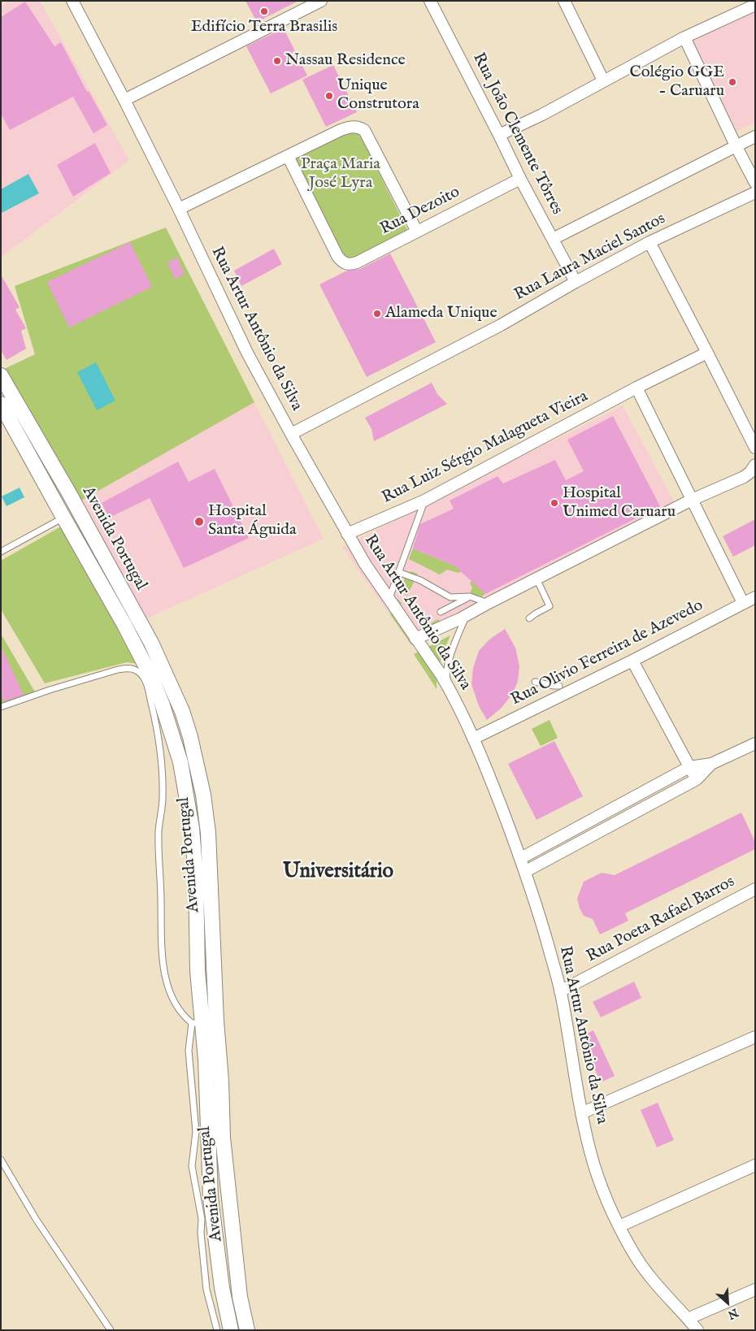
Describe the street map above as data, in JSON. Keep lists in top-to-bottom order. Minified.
{"streets":{"street":["Rua João Clemente Tôrres","Rua Dezoito","Rua Laura Maciel Santos","Rua Artur Antônio da Silva","Rua Luiz Sérgio Malagueta Vieira","Avenida Portugal","Rua Olivio Ferreira de Azevedo","Rua Poeta Rafael Barros"]},"crossings":[["Rua João Clemente Tôrres","Rua Dezoito"],["Rua João Clemente Tôrres","Rua Laura Maciel Santos"],["Rua Laura Maciel Santos","Rua Artur Antônio da Silva"],["Rua Artur Antônio da Silva","Rua Luiz Sérgio Malagueta Vieira"],["Rua Artur Antônio da Silva","Rua Olivio Ferreira de Azevedo"],["Rua Artur Antônio da Silva","Rua Poeta Rafael Barros"]],"districts":["Universitário"],"parks":["Praça Maria José Lyra"],"places":["Edifício Terra Brasilis","Nassau Residence","Colégio GGE - Caruaru","Unique Construtora","Alameda Unique","Hospital Unimed Caruaru","Hospital Santa Águida"],"north":"bottom right"}
